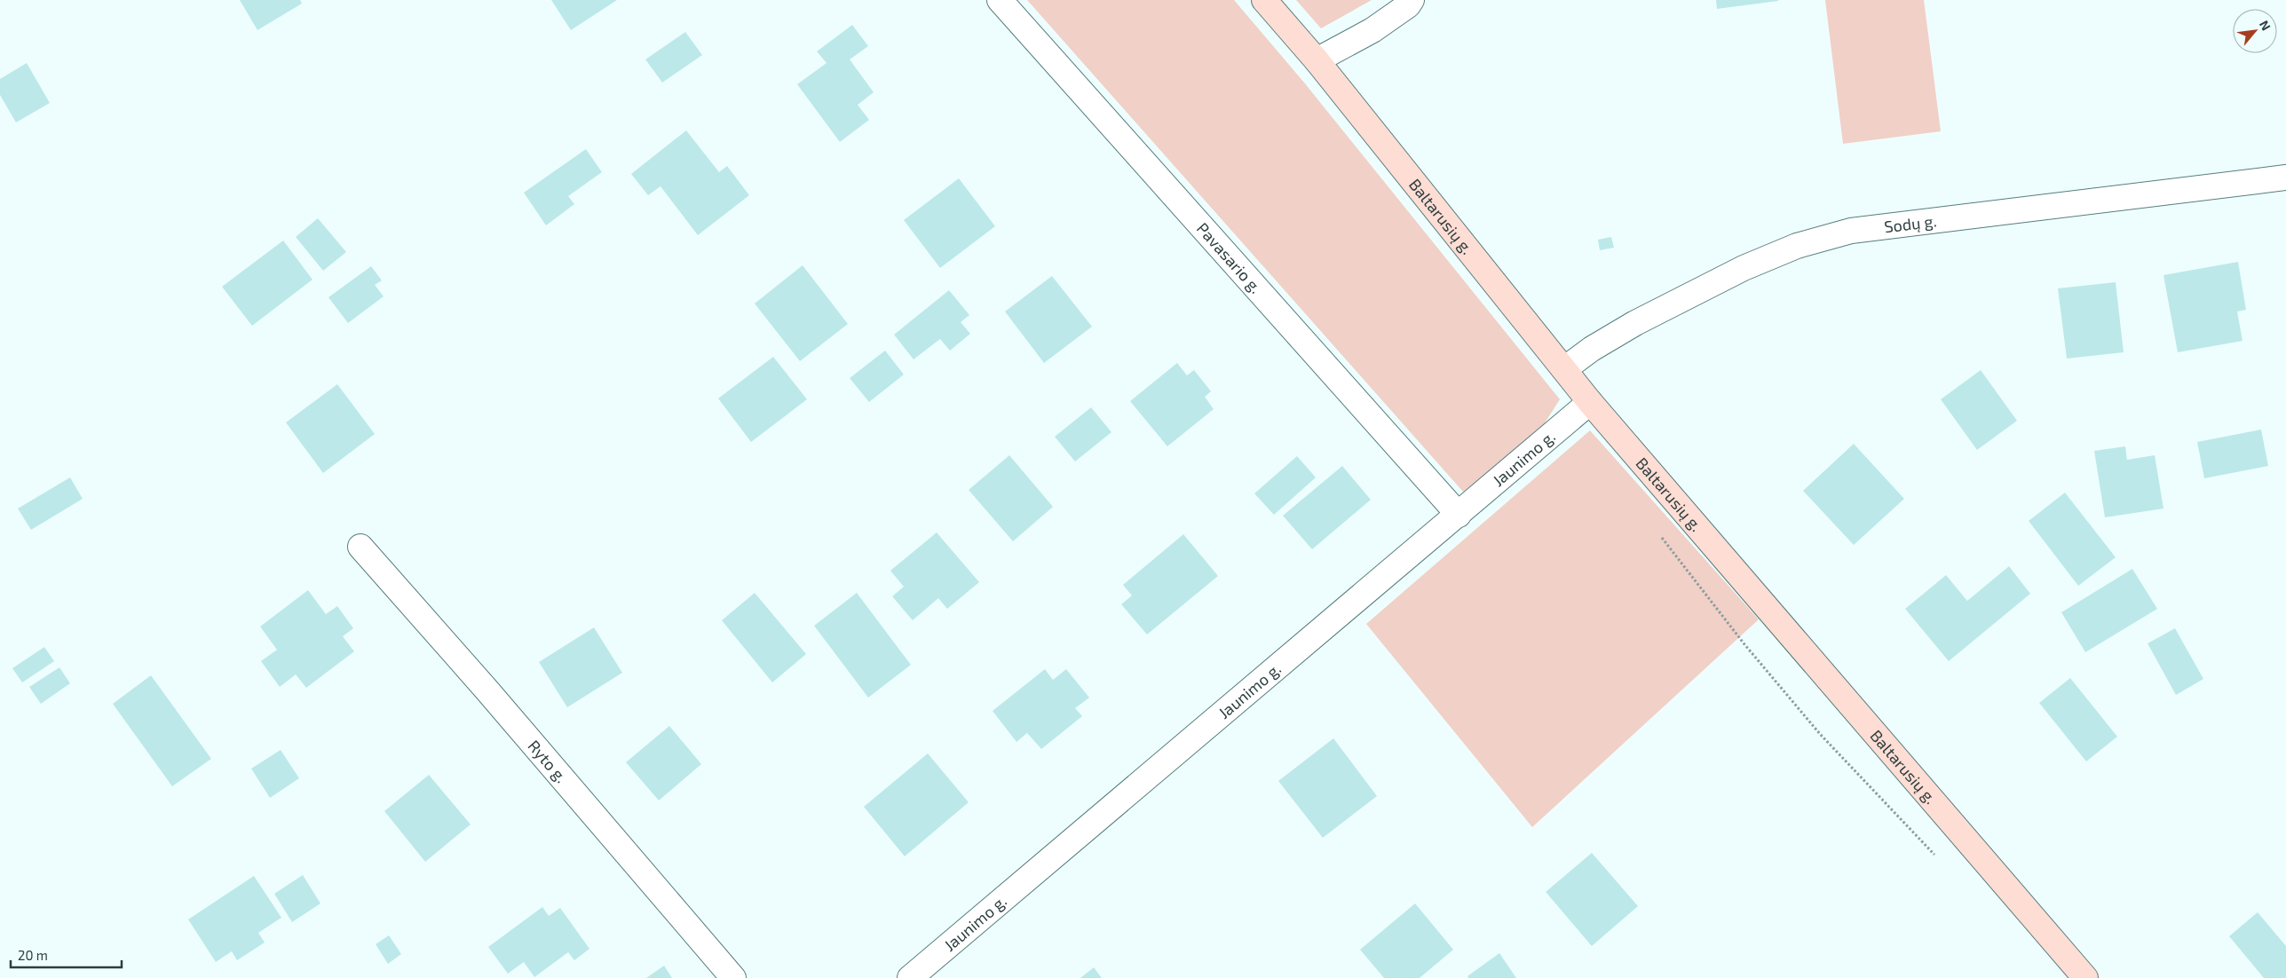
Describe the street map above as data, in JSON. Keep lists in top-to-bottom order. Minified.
{"streets":{"main road":["Baltarusių g."],"street":["Sodų g.","Pavasario g.","Jaunimo g.","Ryto g."]},"crossings":[["Baltarusių g.","Sodų g."],["Baltarusių g.","Jaunimo g."],["Pavasario g.","Jaunimo g."]],"scale_bar":"20 m","north":"top right"}
